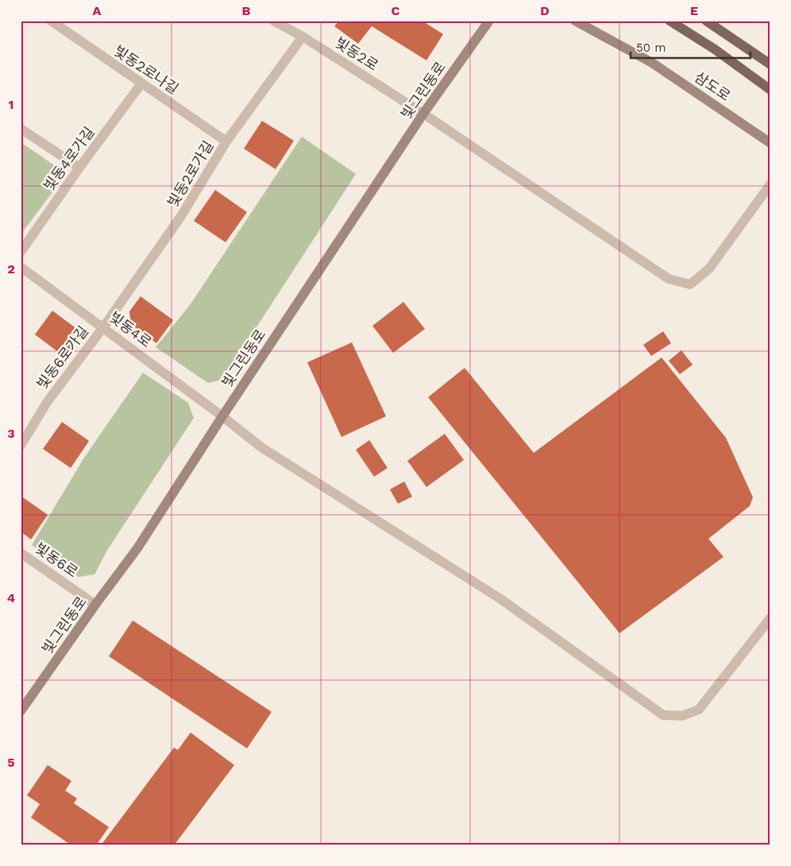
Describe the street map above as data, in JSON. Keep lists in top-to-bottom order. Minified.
{"streets":{"street":["빛동2로","빛동2로나길","삼도로","빛그린동로","빛동4로가길","빛동2로가길","빛동4로","빛동6로가길","빛동6로"]},"crossings":[["빛동2로","빛그린동로"],["빛동2로","빛동2로가길"],["빛동2로나길","빛동4로가길"],["빛동2로나길","빛동2로가길"],["빛그린동로","빛동4로"],["빛그린동로","빛동6로"],["빛동2로가길","빛동4로"],["빛동2로가길","빛동6로가길"],["빛동4로","빛동6로가길"]],"scale_bar":"50 m","grid":{"columns":["A","B","C","D","E"],"rows":["1","2","3","4","5"]}}
